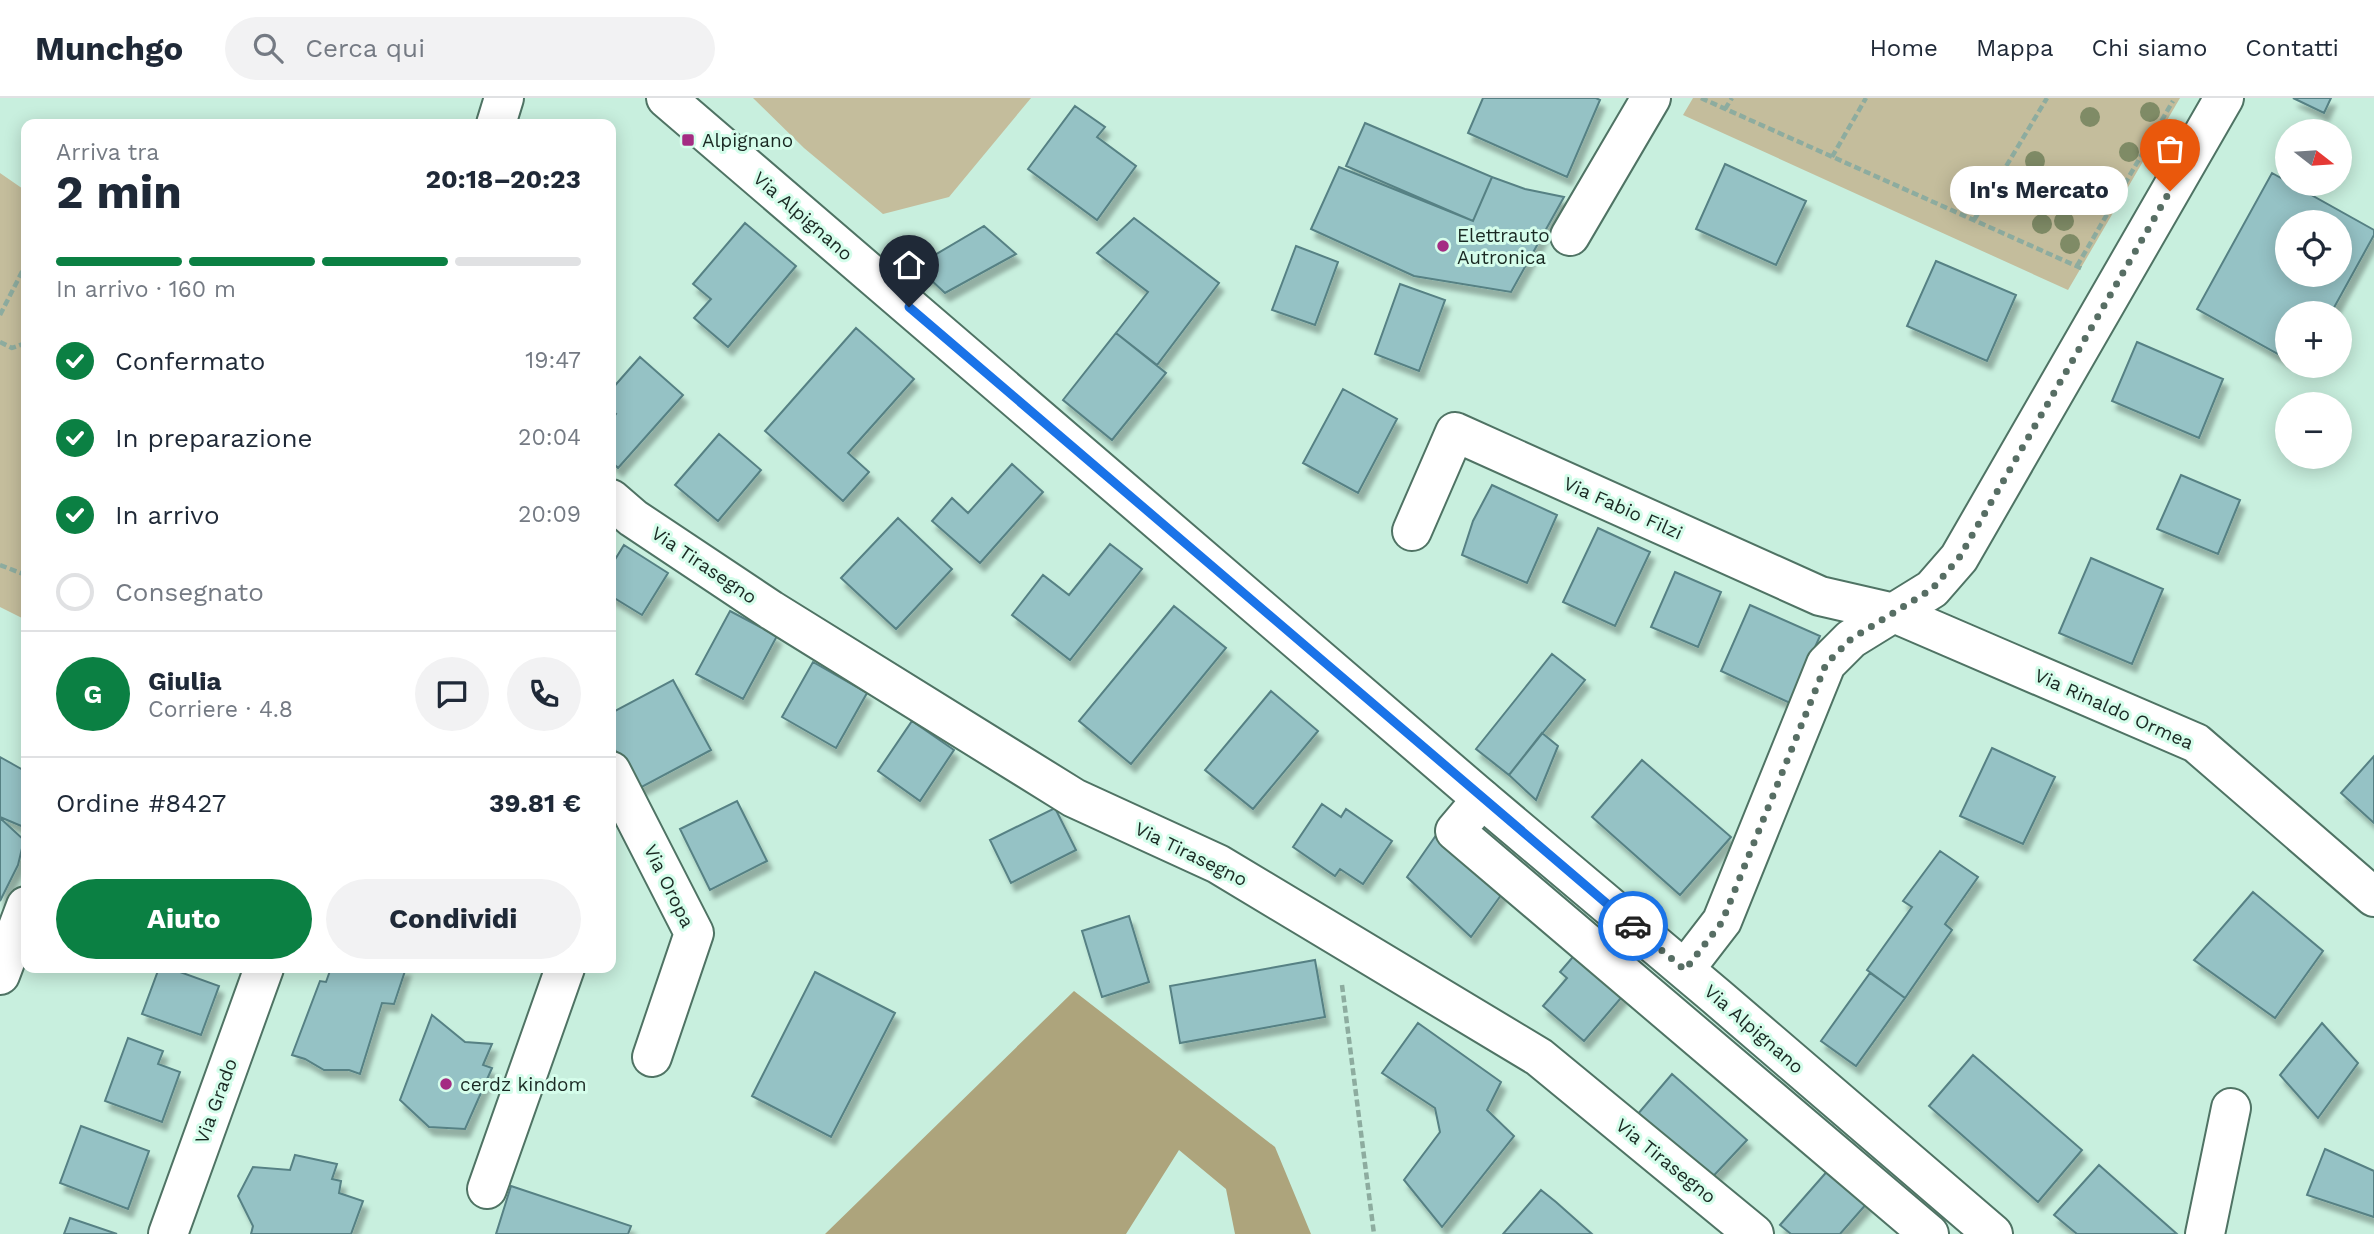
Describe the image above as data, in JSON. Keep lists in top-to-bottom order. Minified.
{"streets":{"street":["Via Alpignano","Via Fabio Filzi","Via Tirasegno","Via Rinaldo Ormea","Via Oropa","Via Grado"]},"crossings":[["Via Fabio Filzi","Via Rinaldo Ormea"]],"places":{"transit":["Alpignano"],"other":["In's Mercato","Elettrauto Autronica","cerdz kindom"]},"north":"right","page":{"header":"Munchgo","search":"Cerca qui","nav":["Home","Mappa","Chi siamo","Contatti"],"map_buttons":["+","−"],"heading":["2 min","Arriva tra","20:18–20:23"],"panel":["Giulia","Corriere · 4.8","Ordine #8427","39.81 €"],"bubble":"In's Mercato","bar":"In arrivo · 160 m","list":[["Confermato","19:47"],["In preparazione","20:04"],["In arrivo","20:09"],"Consegnato"],"round":"G","buttons":["Aiuto","Condividi"]}}
